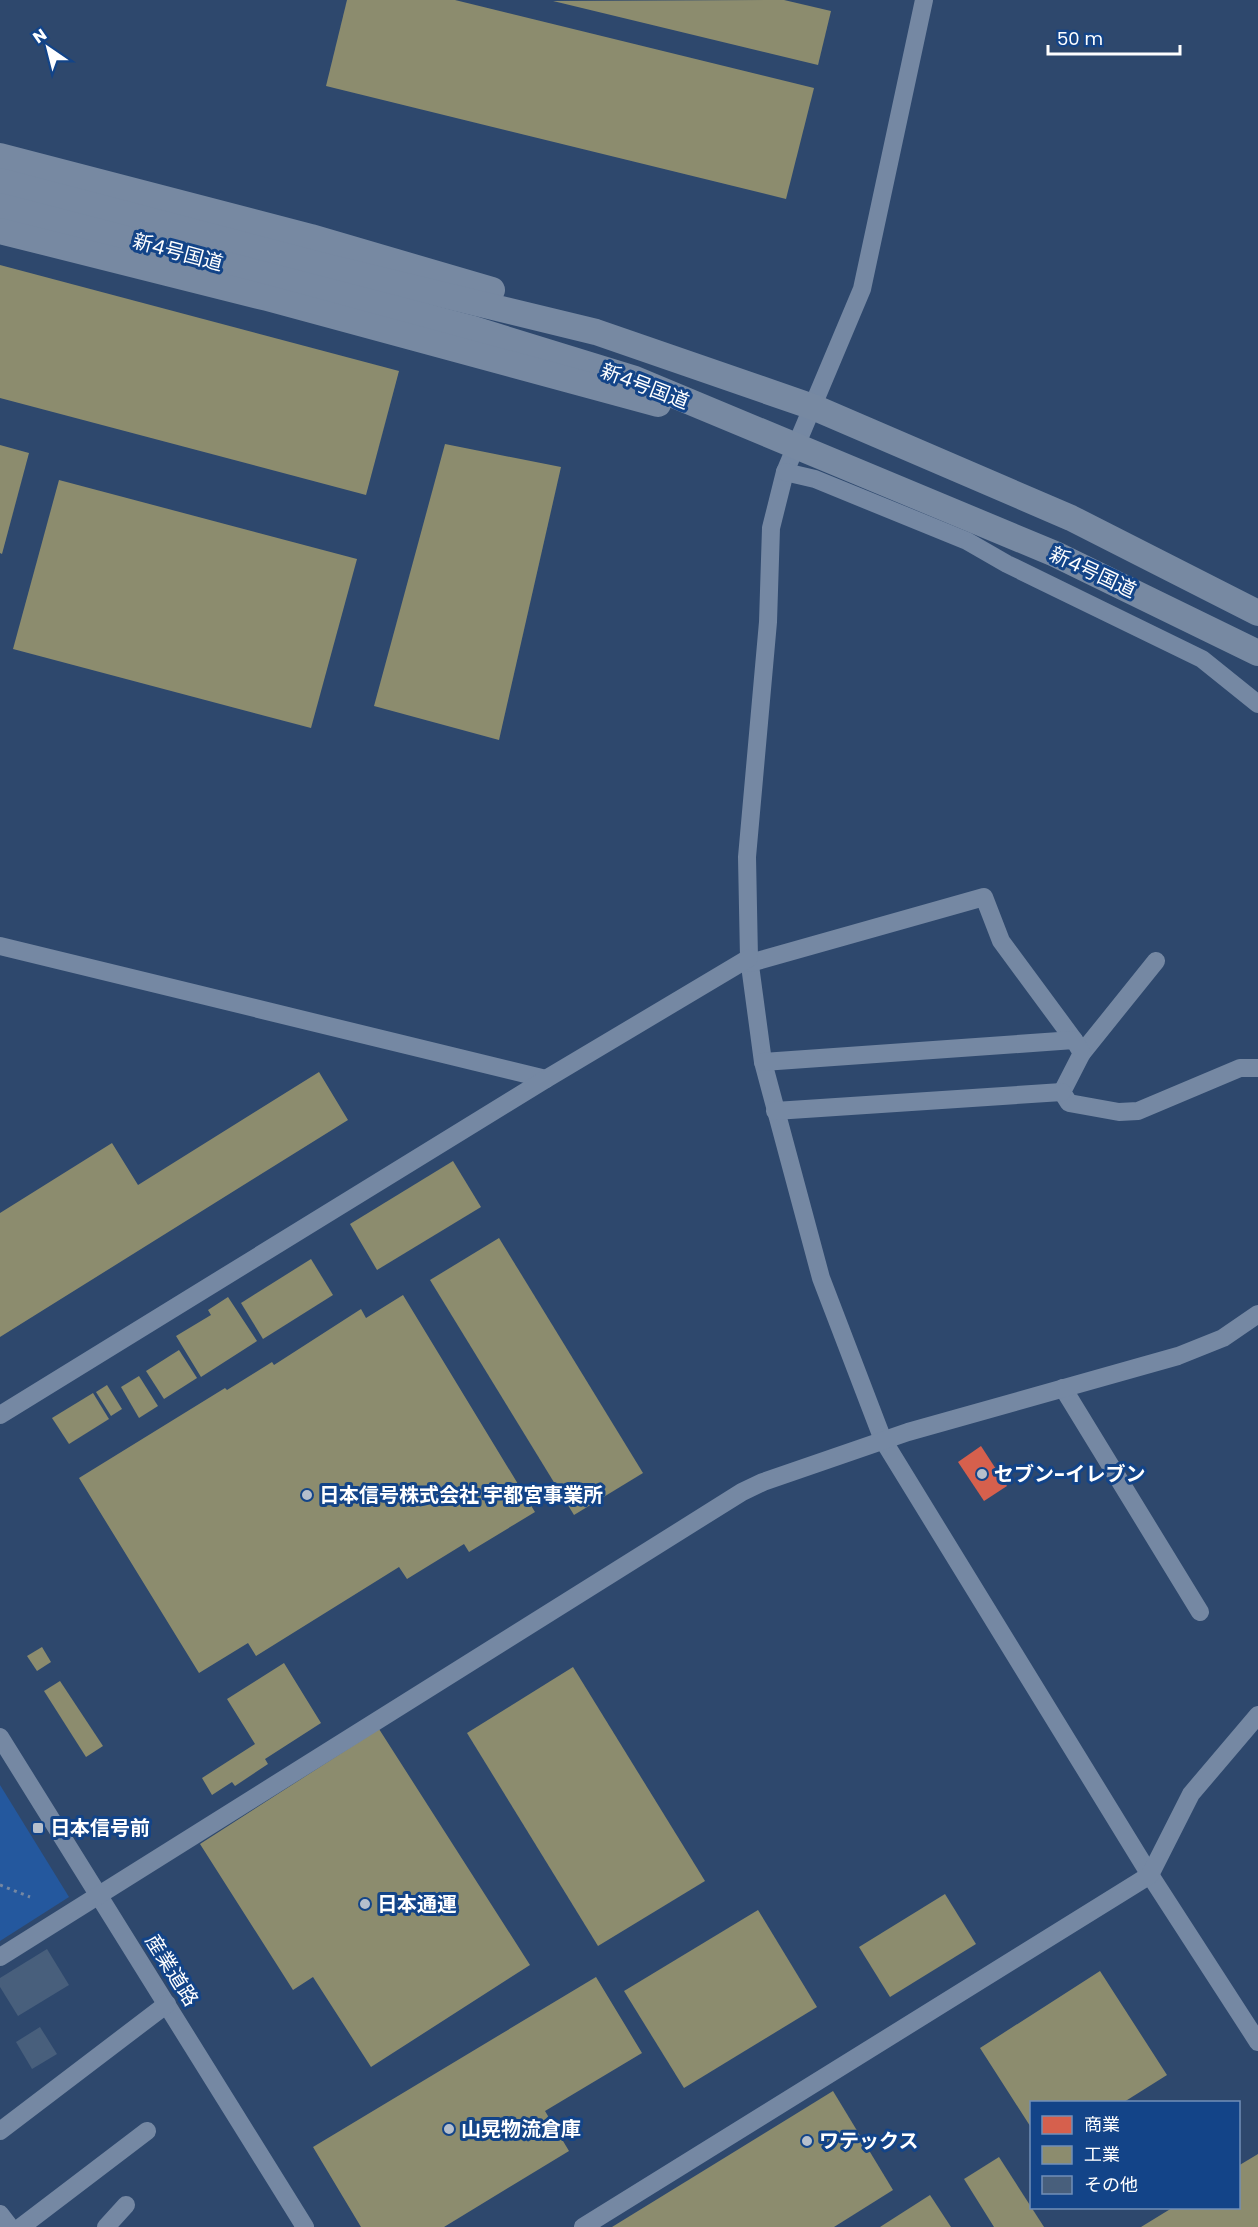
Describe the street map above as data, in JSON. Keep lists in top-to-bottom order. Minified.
{"streets":{"highway":["新4号国道"],"street":["産業道路"]},"places":{"other":["セブン-イレブン","日本信号株式会社 宇都宮事業所","日本通運","山晃物流倉庫","ワテックス"],"transit":["日本信号前"]},"legend":["商業","工業","その他"],"scale_bar":"50 m","north":"top left"}
